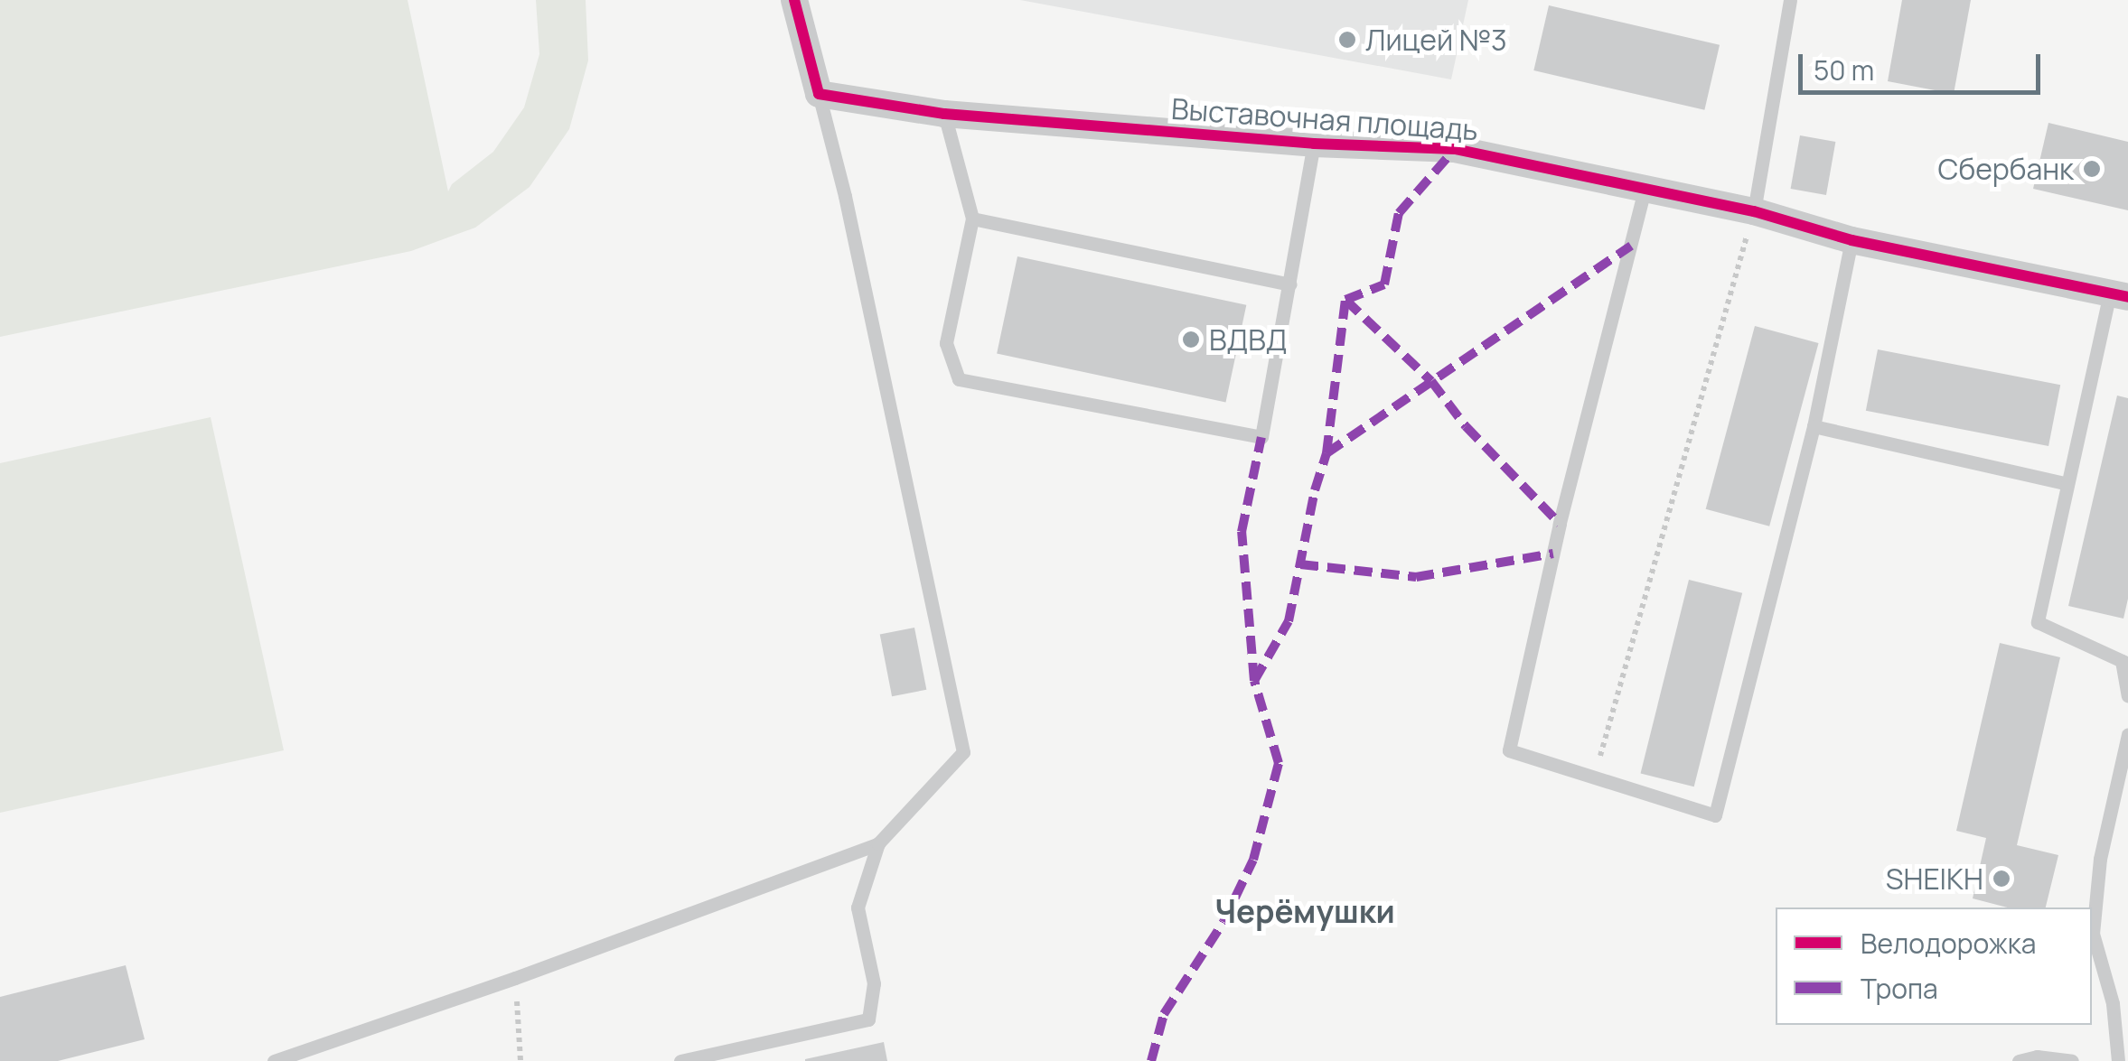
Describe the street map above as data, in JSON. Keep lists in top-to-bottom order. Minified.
{"streets":{"street":["Выставочная площадь"]},"districts":["Черёмушки"],"places":["Лицей №3","Сбербанк","ВДВД","SHEIKH"],"legend":["Велодорожка","Тропа"],"scale_bar":"50 m"}
